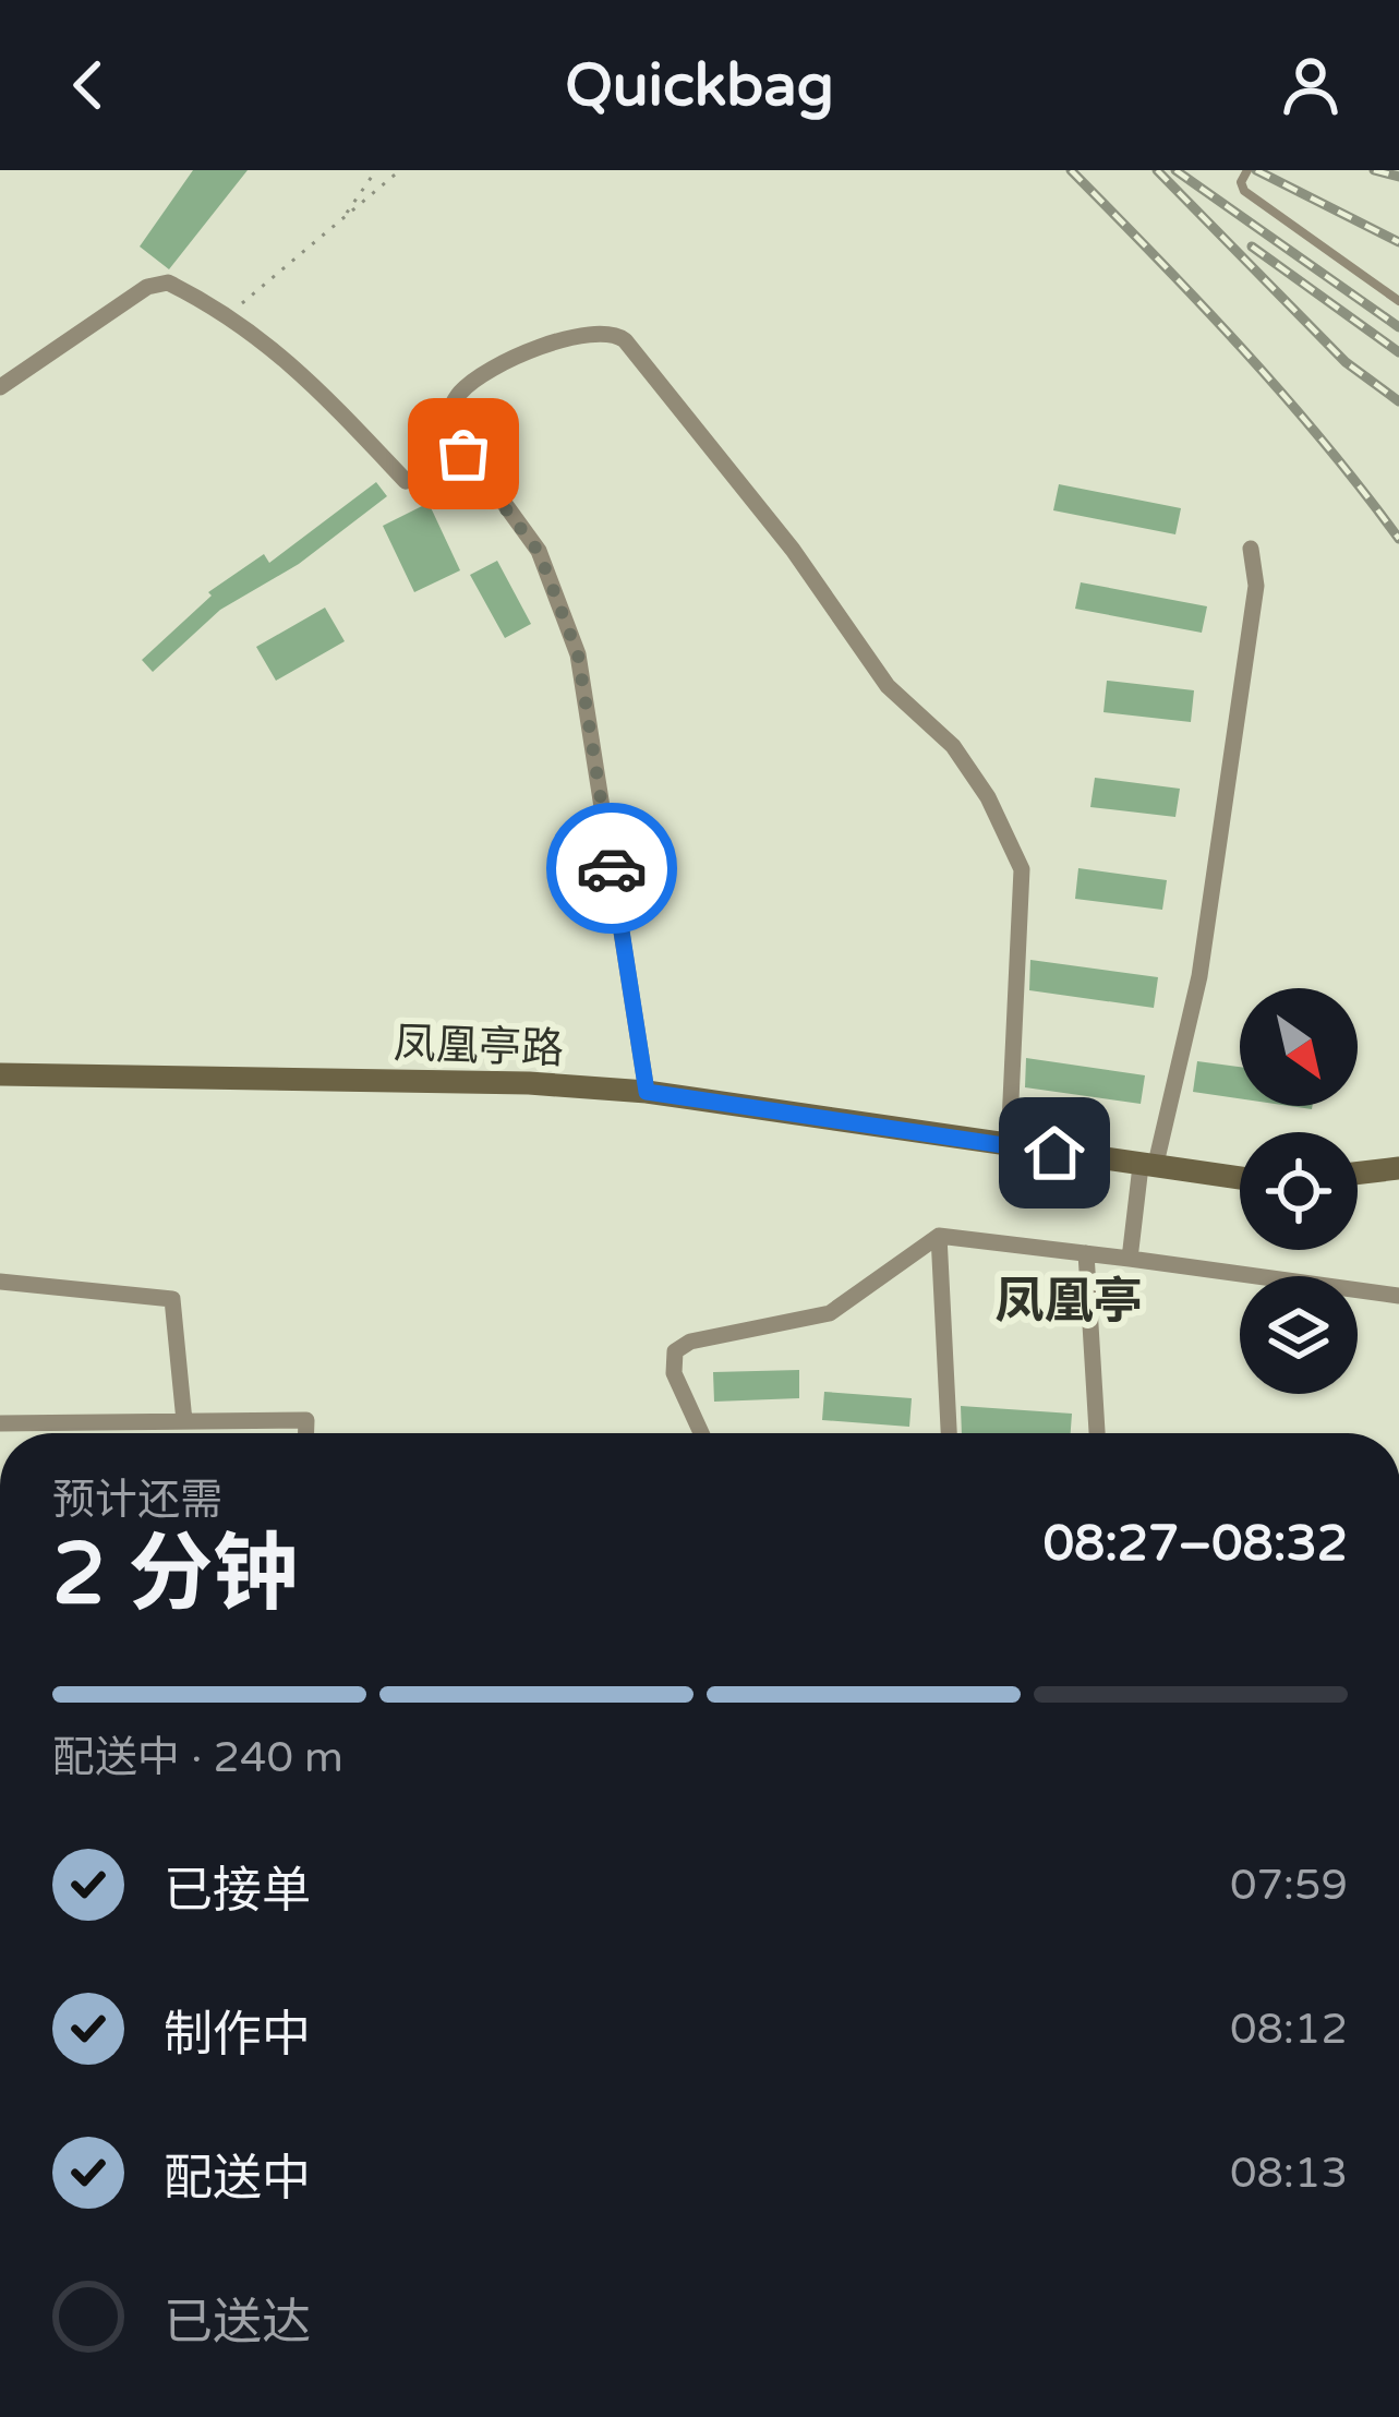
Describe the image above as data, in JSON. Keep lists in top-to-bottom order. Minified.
{"streets":{"street":["凤凰亭路"]},"districts":["凤凰亭"],"north":"bottom right","page":{"header":"Quickbag","heading":["2 分钟","预计还需","08:27–08:32"],"bar":"配送中 · 240 m","list":[["已接单","07:59"],["制作中","08:12"],["配送中","08:13"],"已送达"]}}
